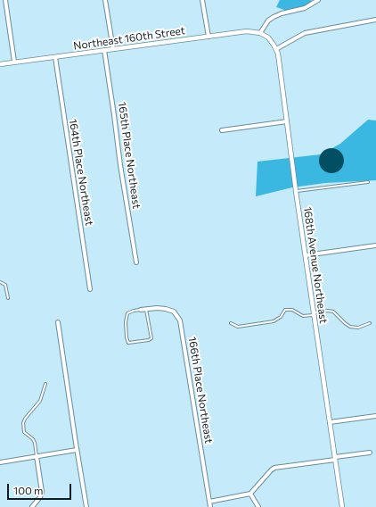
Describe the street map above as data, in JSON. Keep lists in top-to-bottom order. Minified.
{"streets":{"street":["Northeast 160th Street","165th Place Northeast","164th Place Northeast","168th Avenue Northeast","166th Place Northeast"]},"crossings":[["Northeast 160th Street","165th Place Northeast"],["Northeast 160th Street","164th Place Northeast"]],"scale_bar":"100 m"}
